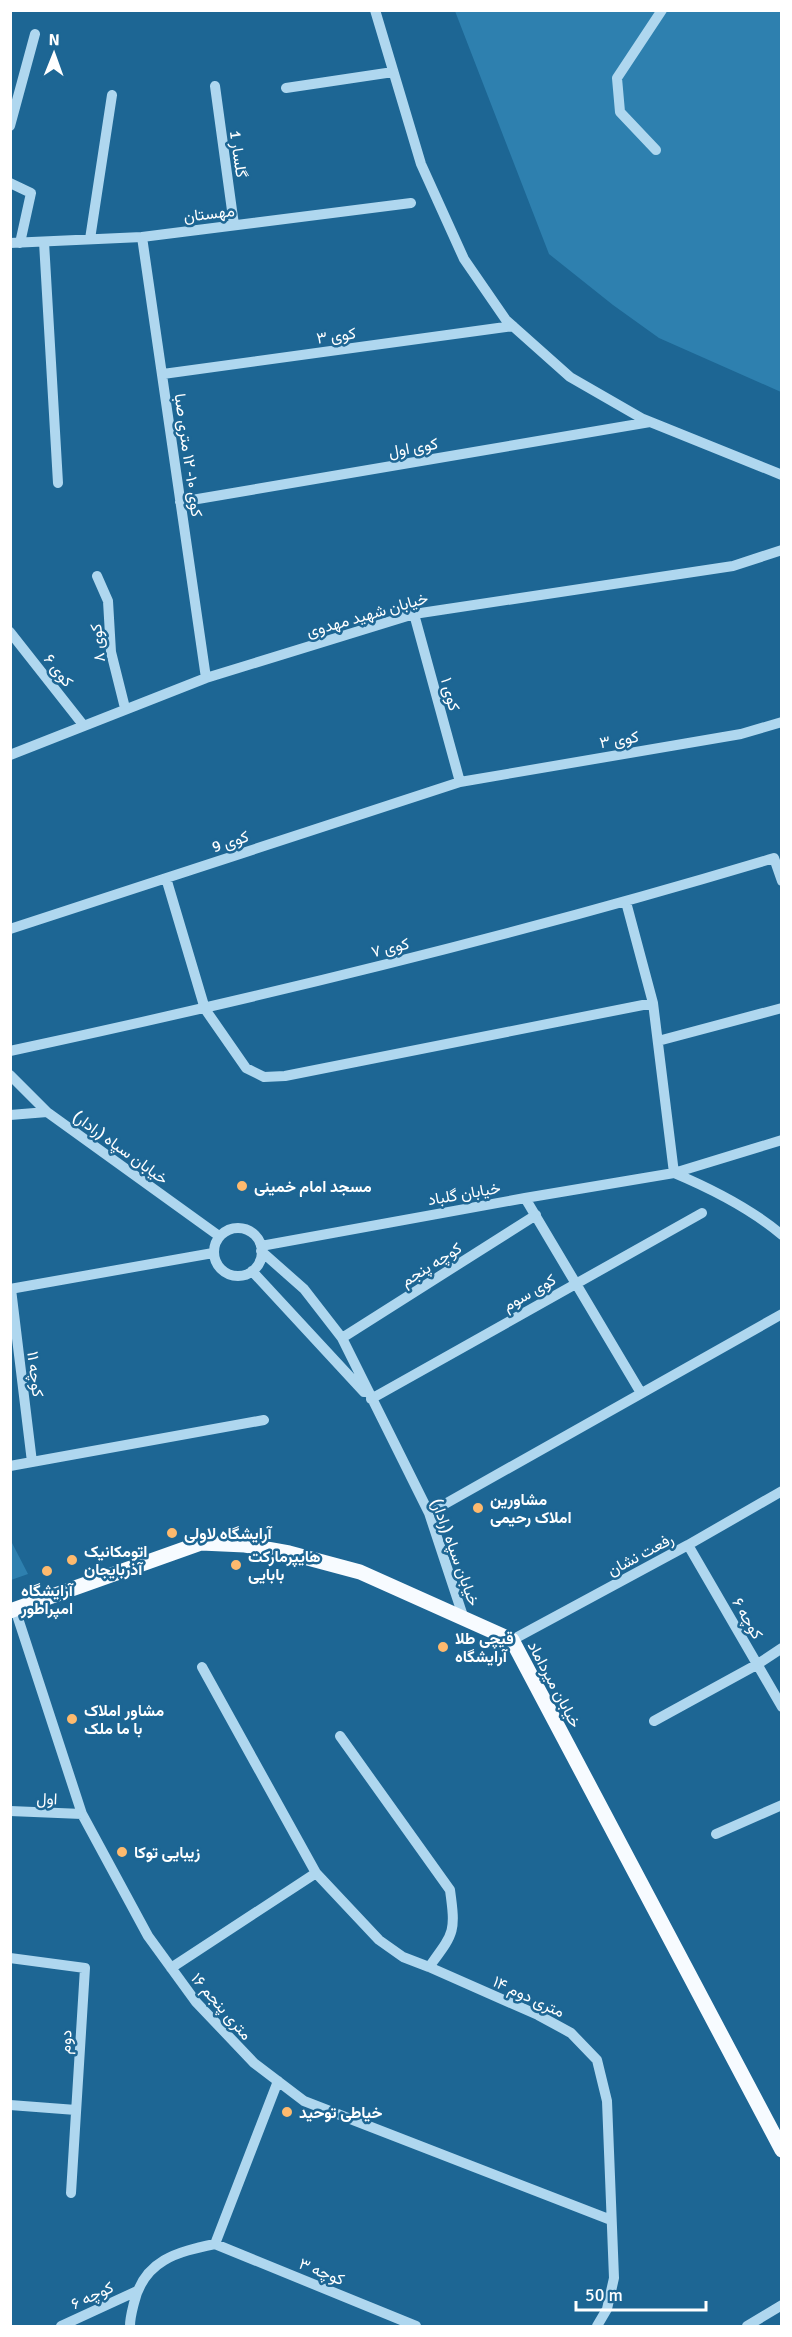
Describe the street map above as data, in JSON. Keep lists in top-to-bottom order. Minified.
{"streets":{"main road":["خیابان میرداماد"],"street":["گلسار 1","مهستان","کوی ۳","کوی اول","کوی ۱۰- ۱۲ متری صبا","خیابان شهید مهدوی","کوی ۸","کوی ۶","کوی ۱","کوی 9","کوی ۷","خیابان سپاه (رادار)","خیابان گلباد","کوچه پنجم","کوی سوم","کوچه ۱۱","رفعت نشان","کوچه ۶","اول","۱۴ متری دوم","۱۶ متری پنجم","دوم","کوچه ۳"]},"crossings":[["گلسار 1","مهستان"],["مهستان","کوی ۱۰- ۱۲ متری صبا"],["کوی ۳","کوی ۱۰- ۱۲ متری صبا"],["کوی ۳","کوی ۱"],["کوی ۳","کوی 9"],["کوی اول","کوی ۱۰- ۱۲ متری صبا"],["کوی ۱۰- ۱۲ متری صبا","خیابان شهید مهدوی"],["خیابان شهید مهدوی","کوی ۸"],["خیابان شهید مهدوی","کوی ۶"],["خیابان شهید مهدوی","کوی ۱"],["کوی ۱","کوی 9"],["خیابان سپاه (رادار)","خیابان گلباد"],["خیابان سپاه (رادار)","کوچه پنجم"],["خیابان سپاه (رادار)","کوی سوم"],["خیابان سپاه (رادار)","خیابان میرداماد"],["رفعت نشان","کوچه ۶"],["رفعت نشان","خیابان میرداماد"],["خیابان میرداماد","۱۶ متری پنجم"],["اول","۱۶ متری پنجم"],["۱۴ متری دوم","۱۶ متری پنجم"]],"places":["مسجد امام خمینی","مشاورین املاک رحیمی","آرایشگاه لاولی","اتومکانیک آذربایجان","هایپرمارکت بابایی","آرایشگاه امپراطور","قیچی طلا آرایشگاه","مشاور املاک با ما ملک","زیبایی توکا","خیاطی توحید"],"scale_bar":"50 m","north":"top"}
